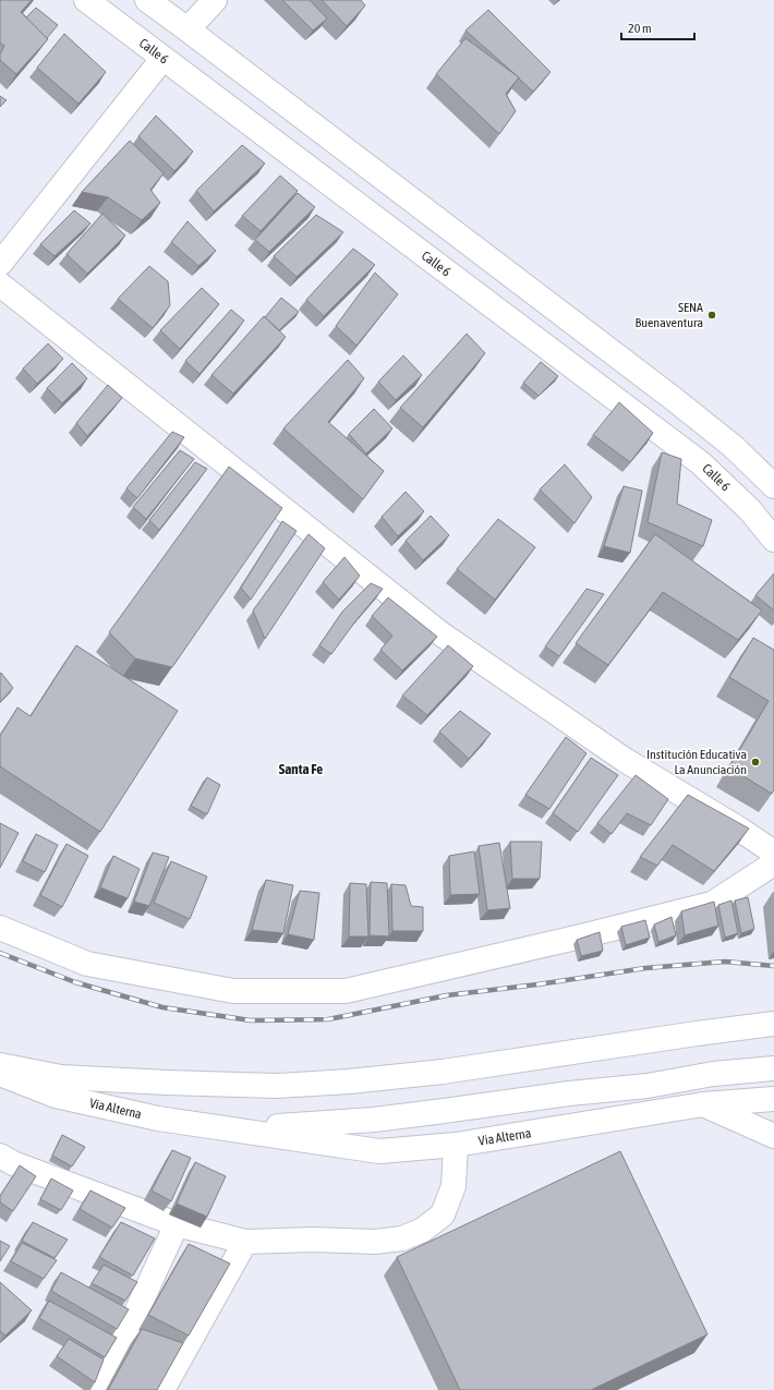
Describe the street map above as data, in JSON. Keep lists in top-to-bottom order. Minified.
{"streets":{"main road":["Calle 6","Via Alterna"]},"districts":["Santa Fe"],"places":["SENA Buenaventura","Institución Educativa La Anunciación"],"scale_bar":"20 m"}
